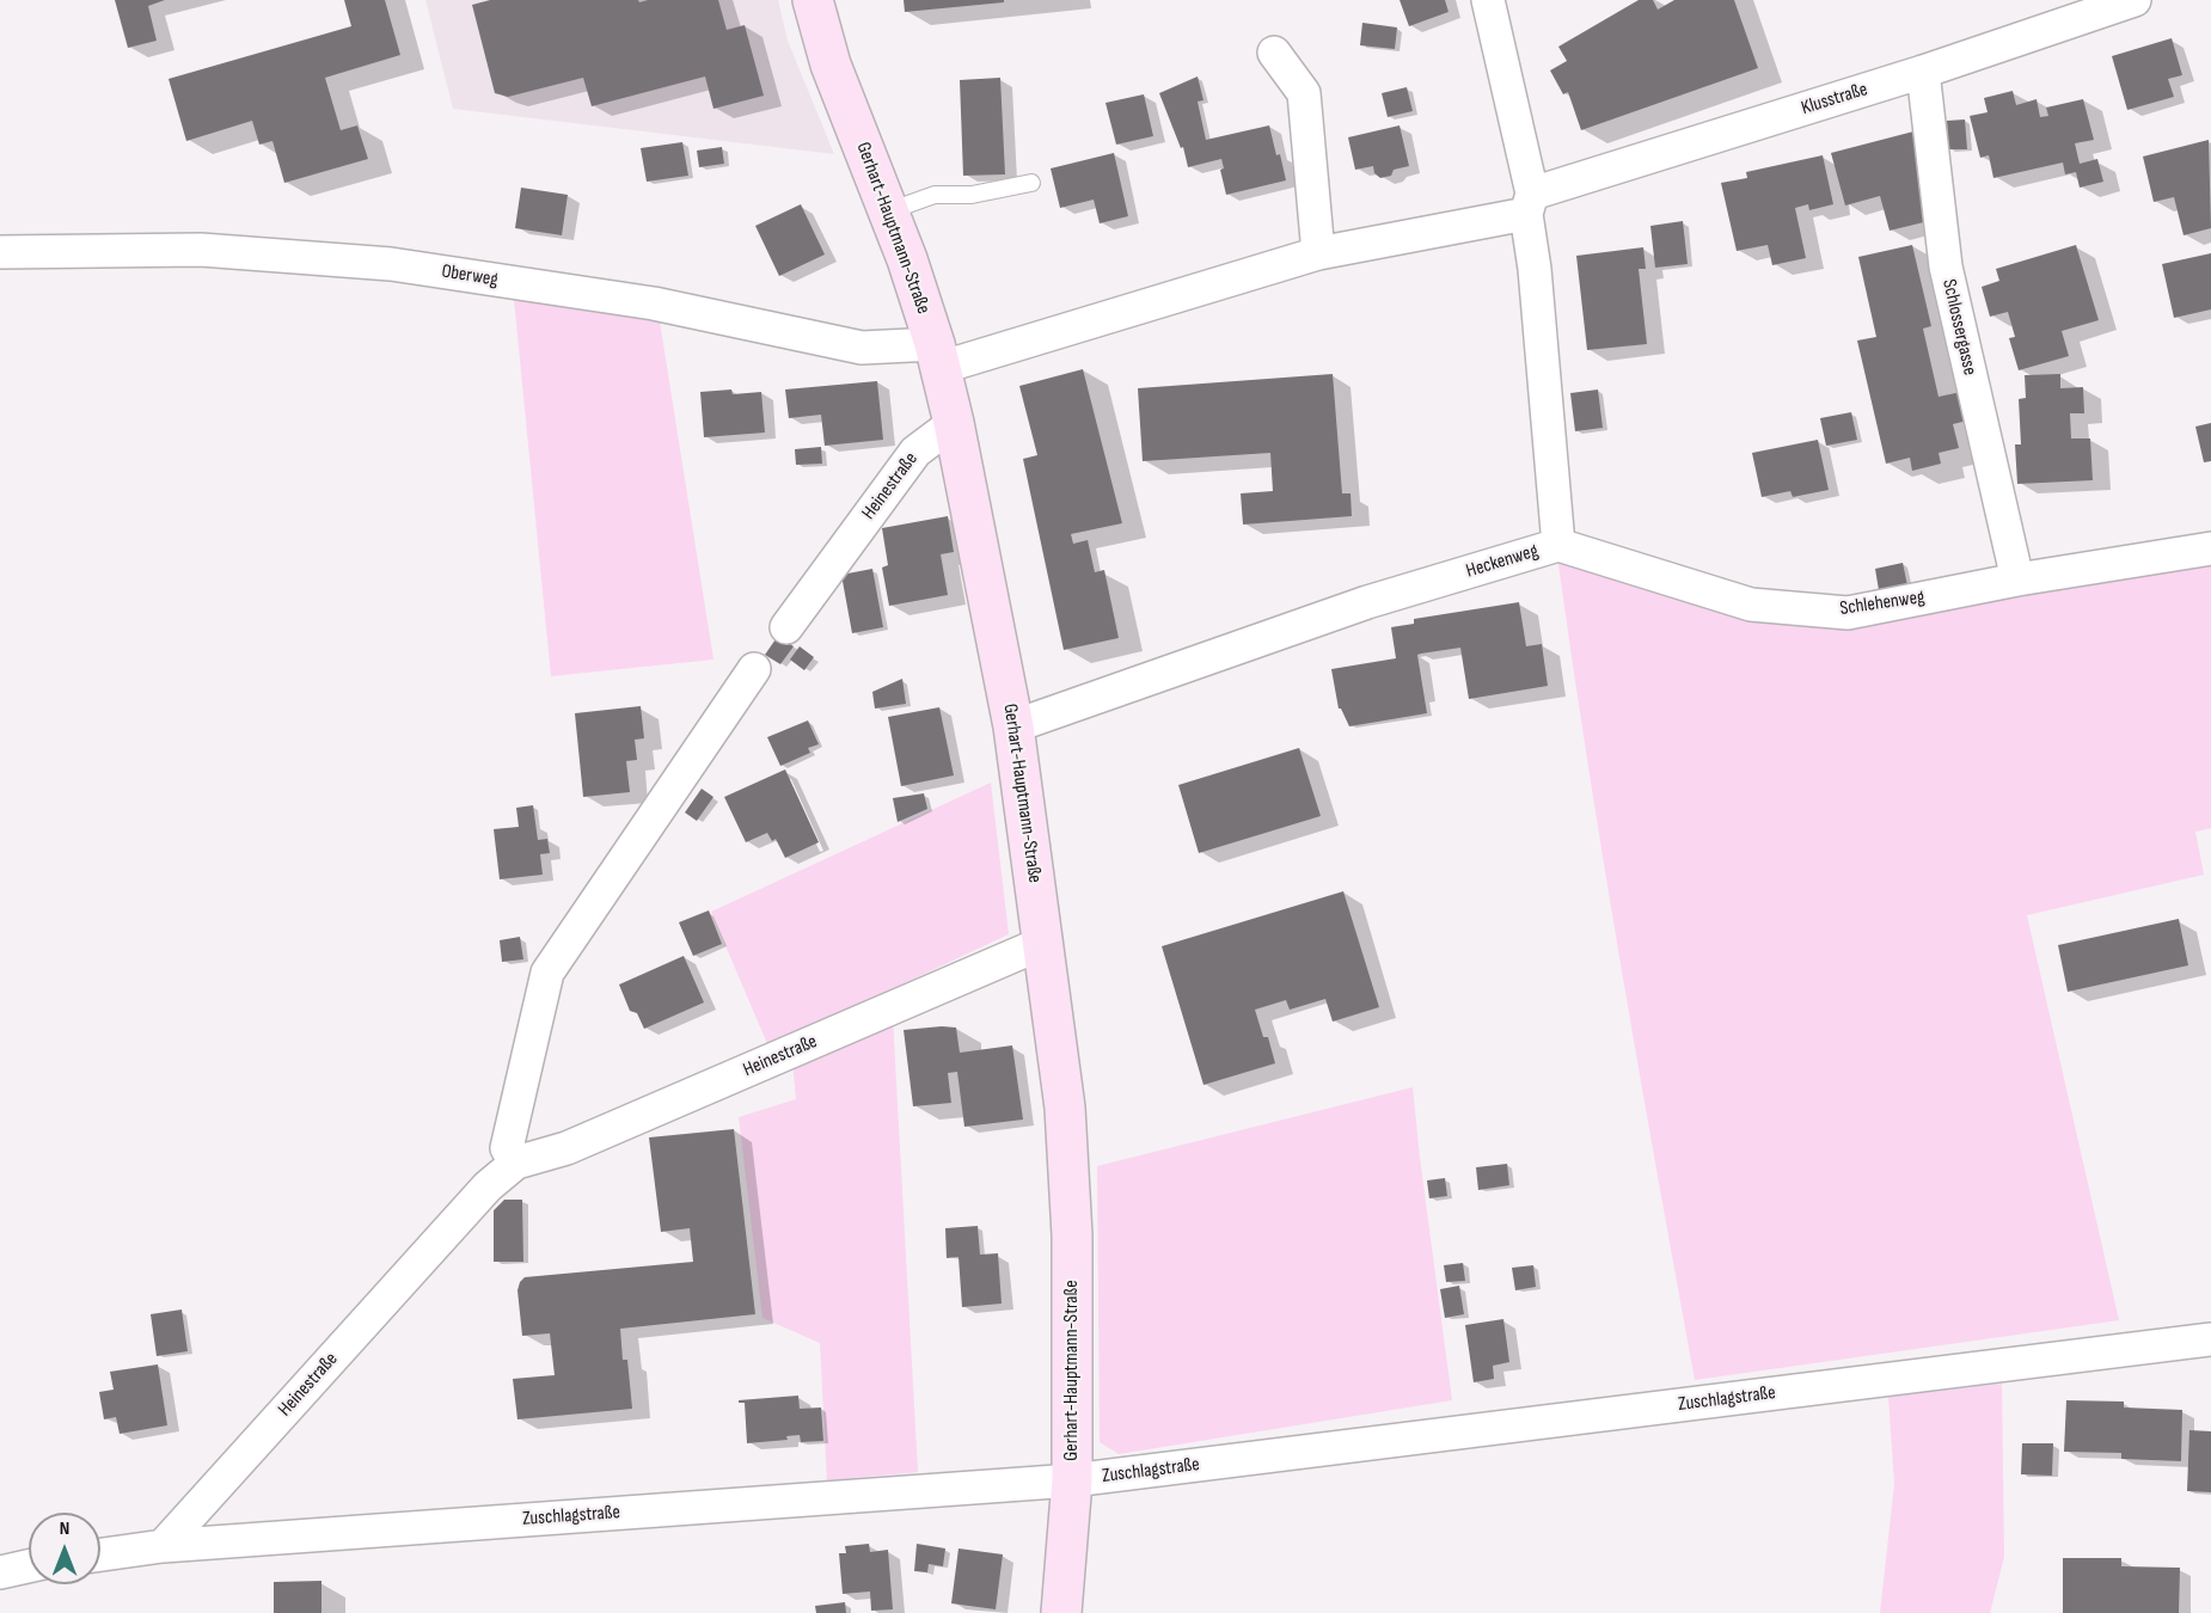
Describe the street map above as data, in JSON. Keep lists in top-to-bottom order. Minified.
{"streets":{"street":["Klusstraße","Gerhart-Hauptmann-Straße","Oberweg","Schlossergasse","Heinestraße","Heckenweg","Schlehenweg","Zuschlagstraße"]},"crossings":[["Klusstraße","Schlossergasse"],["Klusstraße","Heckenweg"],["Gerhart-Hauptmann-Straße","Oberweg"],["Gerhart-Hauptmann-Straße","Heinestraße"],["Gerhart-Hauptmann-Straße","Heckenweg"],["Gerhart-Hauptmann-Straße","Zuschlagstraße"],["Schlossergasse","Schlehenweg"],["Heinestraße","Zuschlagstraße"],["Heckenweg","Schlehenweg"]],"north":"top"}
